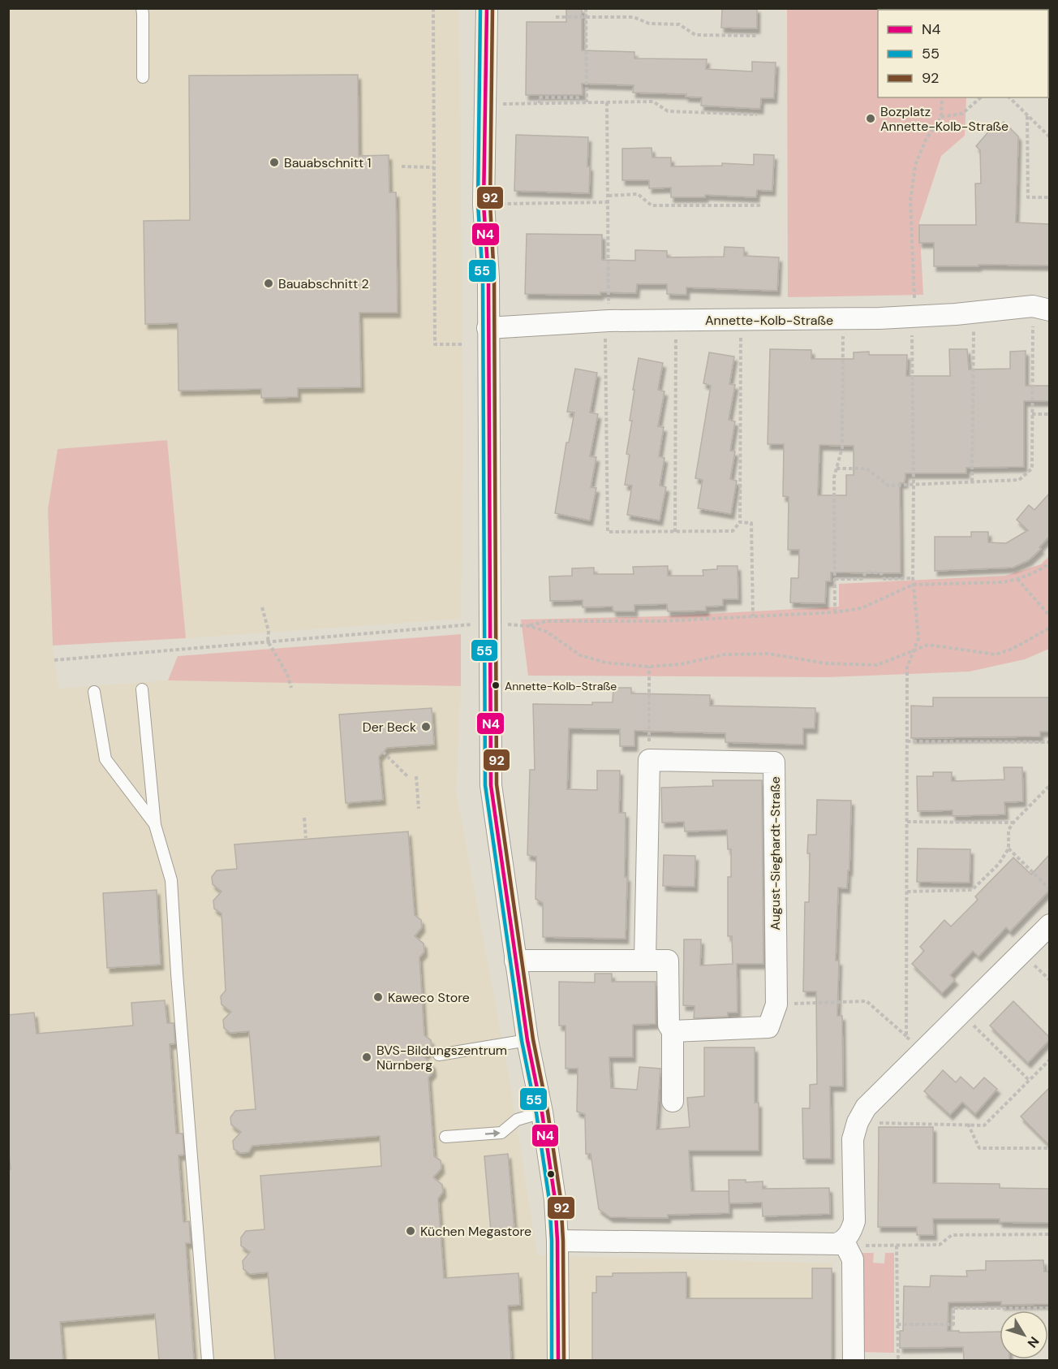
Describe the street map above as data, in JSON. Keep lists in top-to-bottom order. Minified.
{"streets":{"street":["Annette-Kolb-Straße","August-Sieghardt-Straße"]},"places":["Bozplatz Annette-Kolb-Straße","Bauabschnitt 1","Bauabschnitt 2","Annette-Kolb-Straße","Der Beck","Kaweco Store","BVS-Bildungszentrum Nürnberg","Küchen Megastore"],"lines":["transit line N4","transit line 55","transit line 92"],"legend":["N4","55","92"],"north":"bottom right"}
